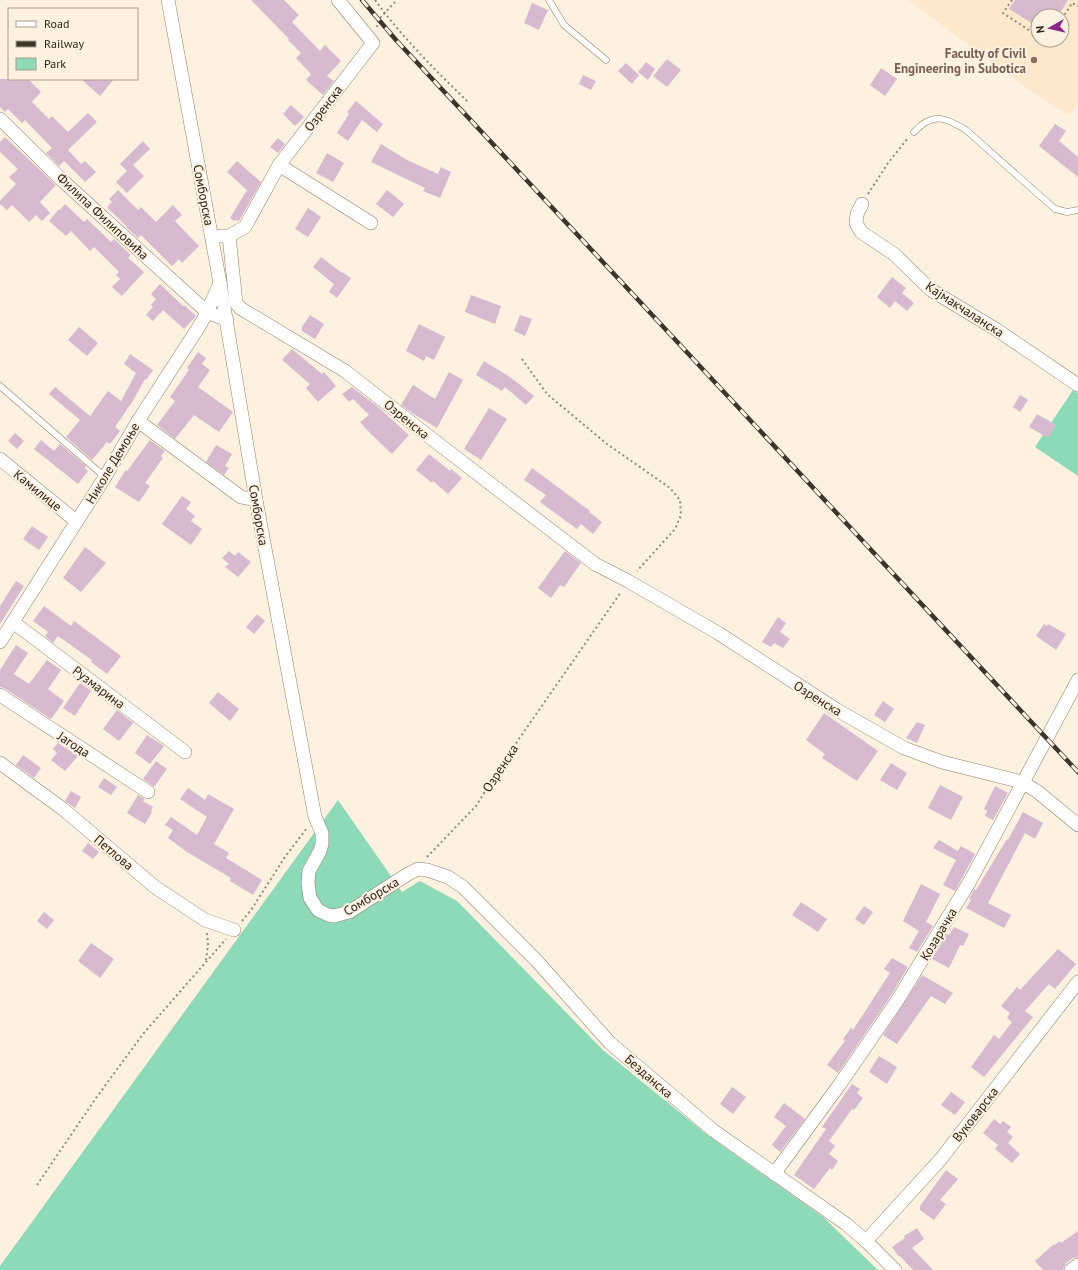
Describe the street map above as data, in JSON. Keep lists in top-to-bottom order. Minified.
{"streets":{"street":["Озренска","Сомборска","Филипа Филиповића","Кајмакчаланска","Николе Демоње","Камилице","Рузмарина","Јагода","Петлова","Козарачка","Безданска","Вуковарска"]},"crossings":[["Озренска","Сомборска"],["Озренска","Козарачка"],["Озренска","Безданска"],["Сомборска","Николе Демоње"],["Сомборска","Безданска"],["Филипа Филиповића","Николе Демоње"],["Николе Демоње","Камилице"],["Николе Демоње","Рузмарина"],["Козарачка","Безданска"],["Безданска","Вуковарска"]],"places":["Faculty of Civil Engineering in Subotica"],"legend":["Road","Railway","Park"],"north":"left"}
